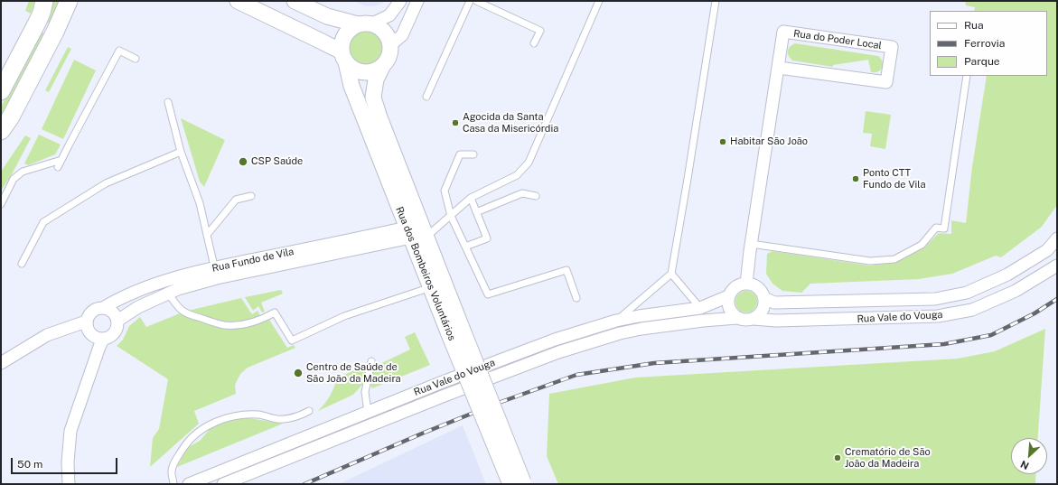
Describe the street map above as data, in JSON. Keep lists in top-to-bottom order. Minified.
{"streets":{"street":["Rua do Poder Local","Rua Fundo de Vila","Rua dos Bombeiros Voluntários","Rua Vale do Vouga"]},"crossings":[["Rua do Poder Local","Rua Vale do Vouga"],["Rua Fundo de Vila","Rua dos Bombeiros Voluntários"]],"places":["Agocida da Santa Casa da Misericórdia","Habitar São João","CSP Saúde","Ponto CTT Fundo de Vila","Centro de Saúde de São João da Madeira","Crematório de São João da Madeira"],"legend":["Rua","Ferrovia","Parque"],"scale_bar":"50 m","north":"bottom left"}
